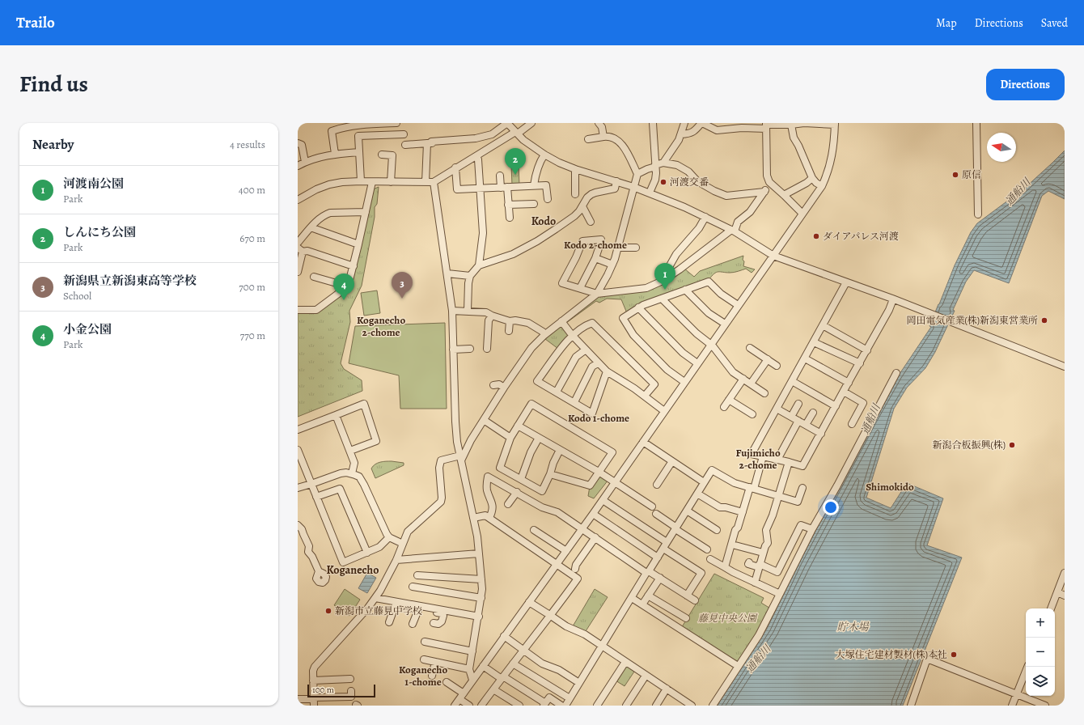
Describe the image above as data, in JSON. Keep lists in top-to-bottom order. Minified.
{"districts":["Kodo","Kodo 2-chome","Koganecho 2-chome","Kodo 1-chome","Fujimicho 2-chome","Shimokido","Koganecho","Koganecho 1-chome"],"water":["通船川","貯木場"],"parks":["藤見中央公園"],"places":["原信","河渡交番","ダイアパレス河渡","岡田電気産業(株)新潟東営業所","新潟合板振興(株)","新潟市立藤見中学校","大塚住宅建材製材(株)本社"],"scale_bar":"100 m","north":"left","page":{"header":"Trailo","nav":["Map","Directions","Saved"],"title":"Find us","buttons":"Directions","heading":["Nearby","4 results"],"pins":["2","1","3","4"],"list":[{"mark":"1","name":"河渡南公園","note":"Park","value":"400 m"},{"mark":"2","name":"しんにち公園","note":"Park","value":"670 m"},{"mark":"3","name":"新潟県立新潟東高等学校","note":"School","value":"700 m"},{"mark":"4","name":"小金公園","note":"Park","value":"770 m"}],"map_buttons":["+","−"],"scale":"100 m"}}
